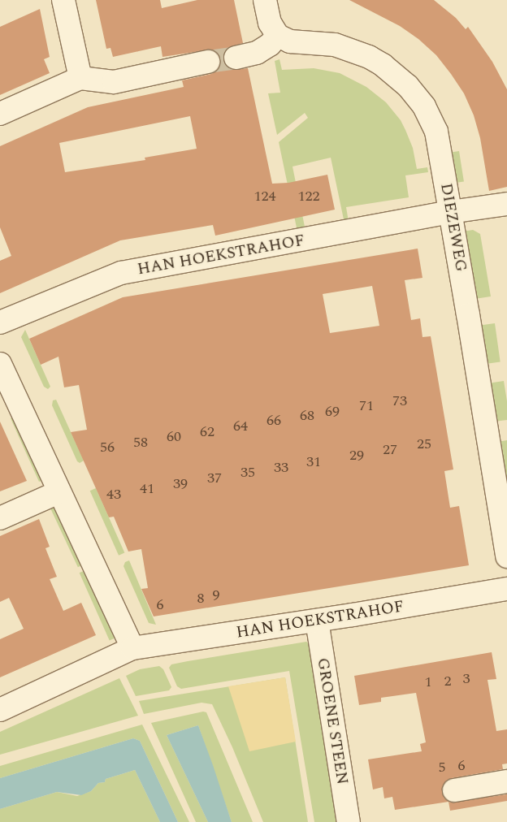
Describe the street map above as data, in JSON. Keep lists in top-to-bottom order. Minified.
{"streets":{"street":["DIEZEWEG","HAN HOEKSTRAHOF","GROENE STEEN"]},"crossings":[["DIEZEWEG","HAN HOEKSTRAHOF"],["HAN HOEKSTRAHOF","GROENE STEEN"]],"house_numbers":["124","122","73","71","69","68","66","64","62","60","58","25","56","27","29","31","33","35","37","39","41","43","9","8","6","3","2","1","6","5"]}
